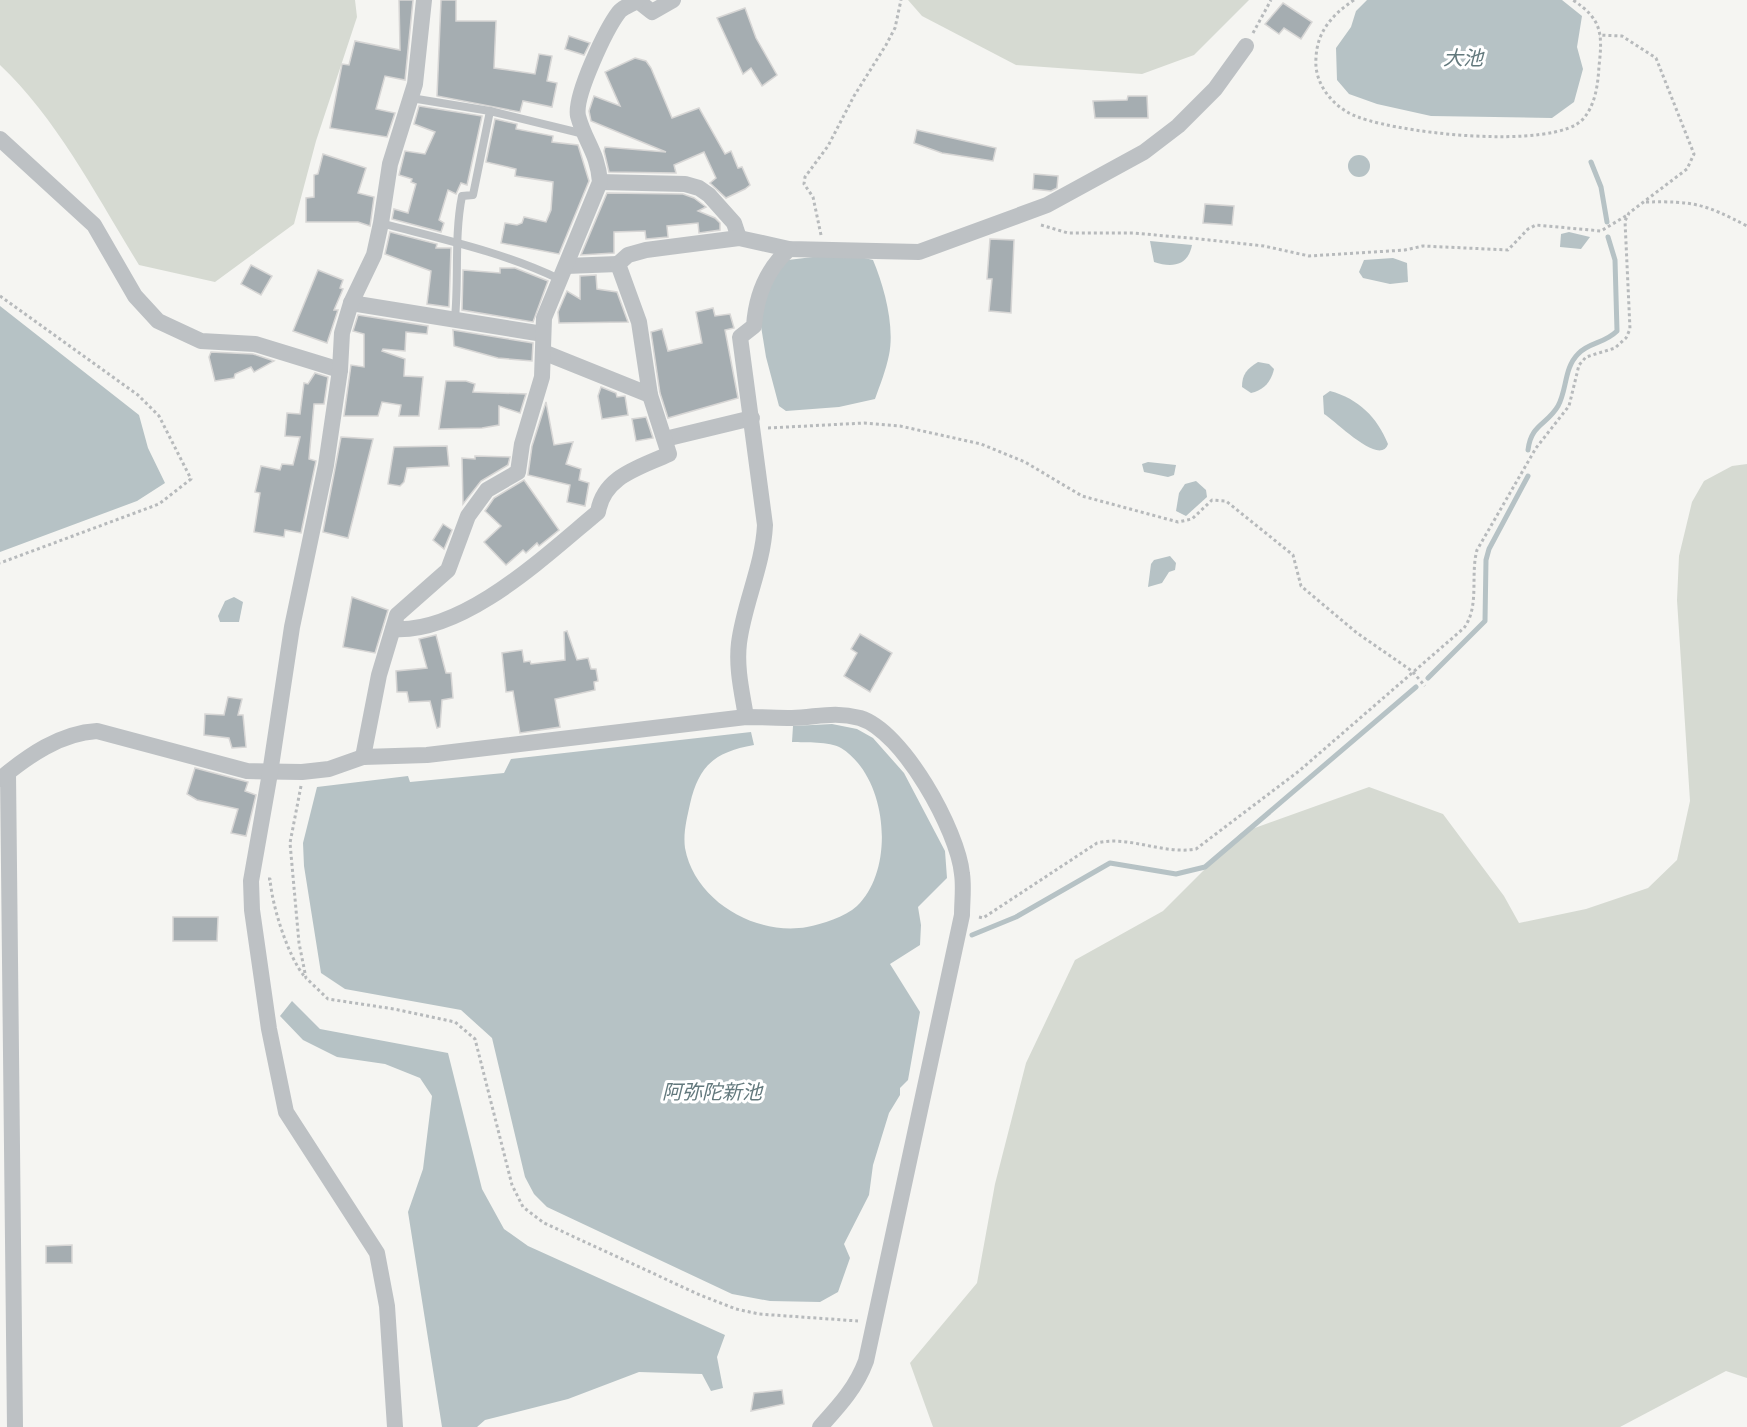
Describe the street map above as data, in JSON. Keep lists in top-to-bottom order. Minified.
{"water":["大池","阿弥陀新池"]}
